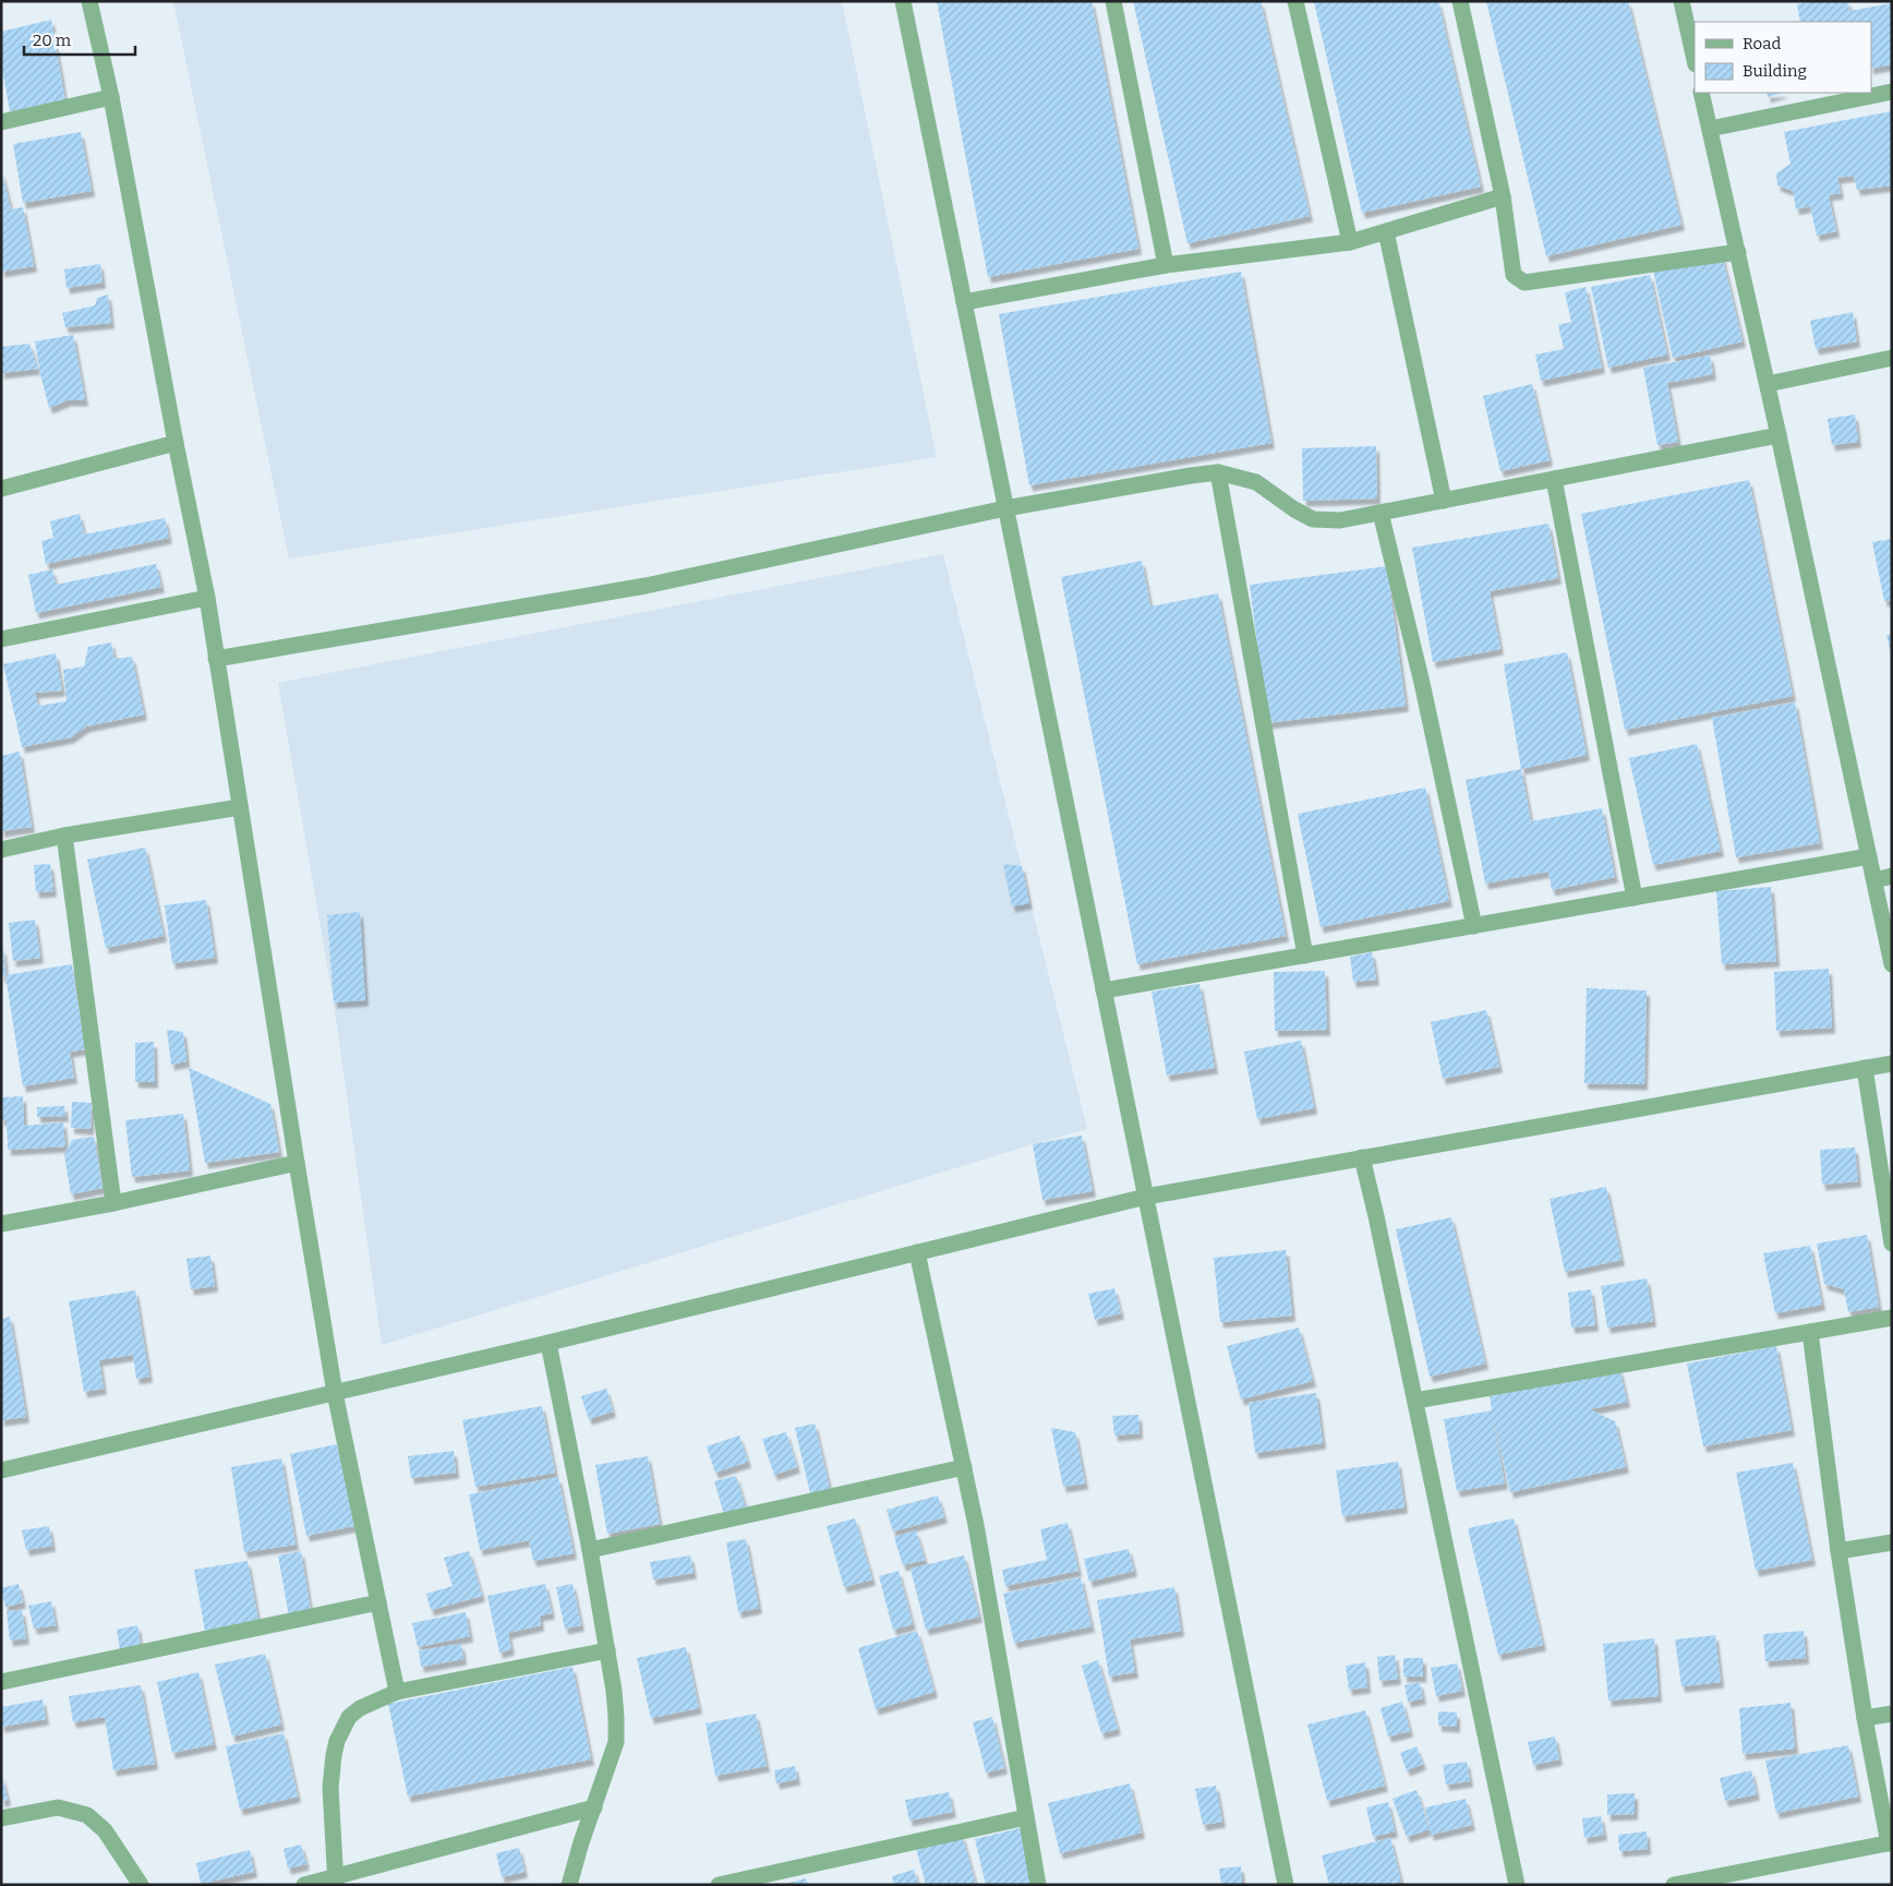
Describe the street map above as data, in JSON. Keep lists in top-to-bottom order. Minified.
{"legend":["Road","Building"],"scale_bar":"20 m"}
